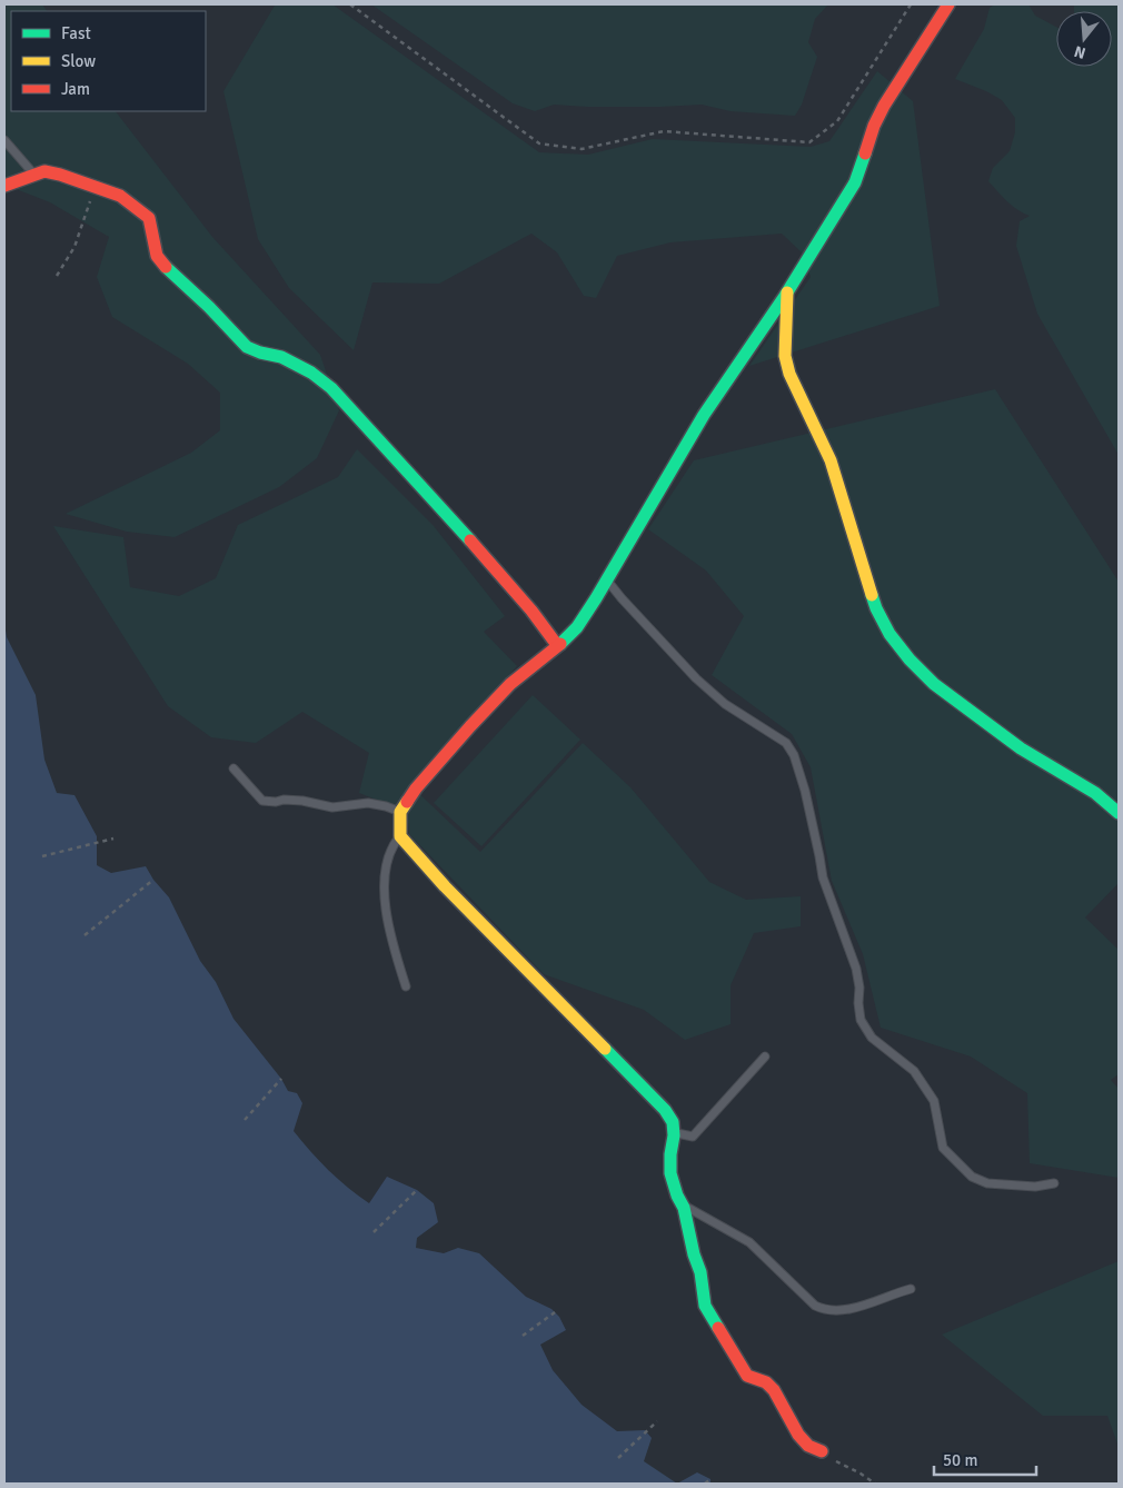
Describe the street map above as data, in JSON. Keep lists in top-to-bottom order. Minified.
{"legend":["Fast","Slow","Jam"],"scale_bar":"50 m","north":"bottom"}
